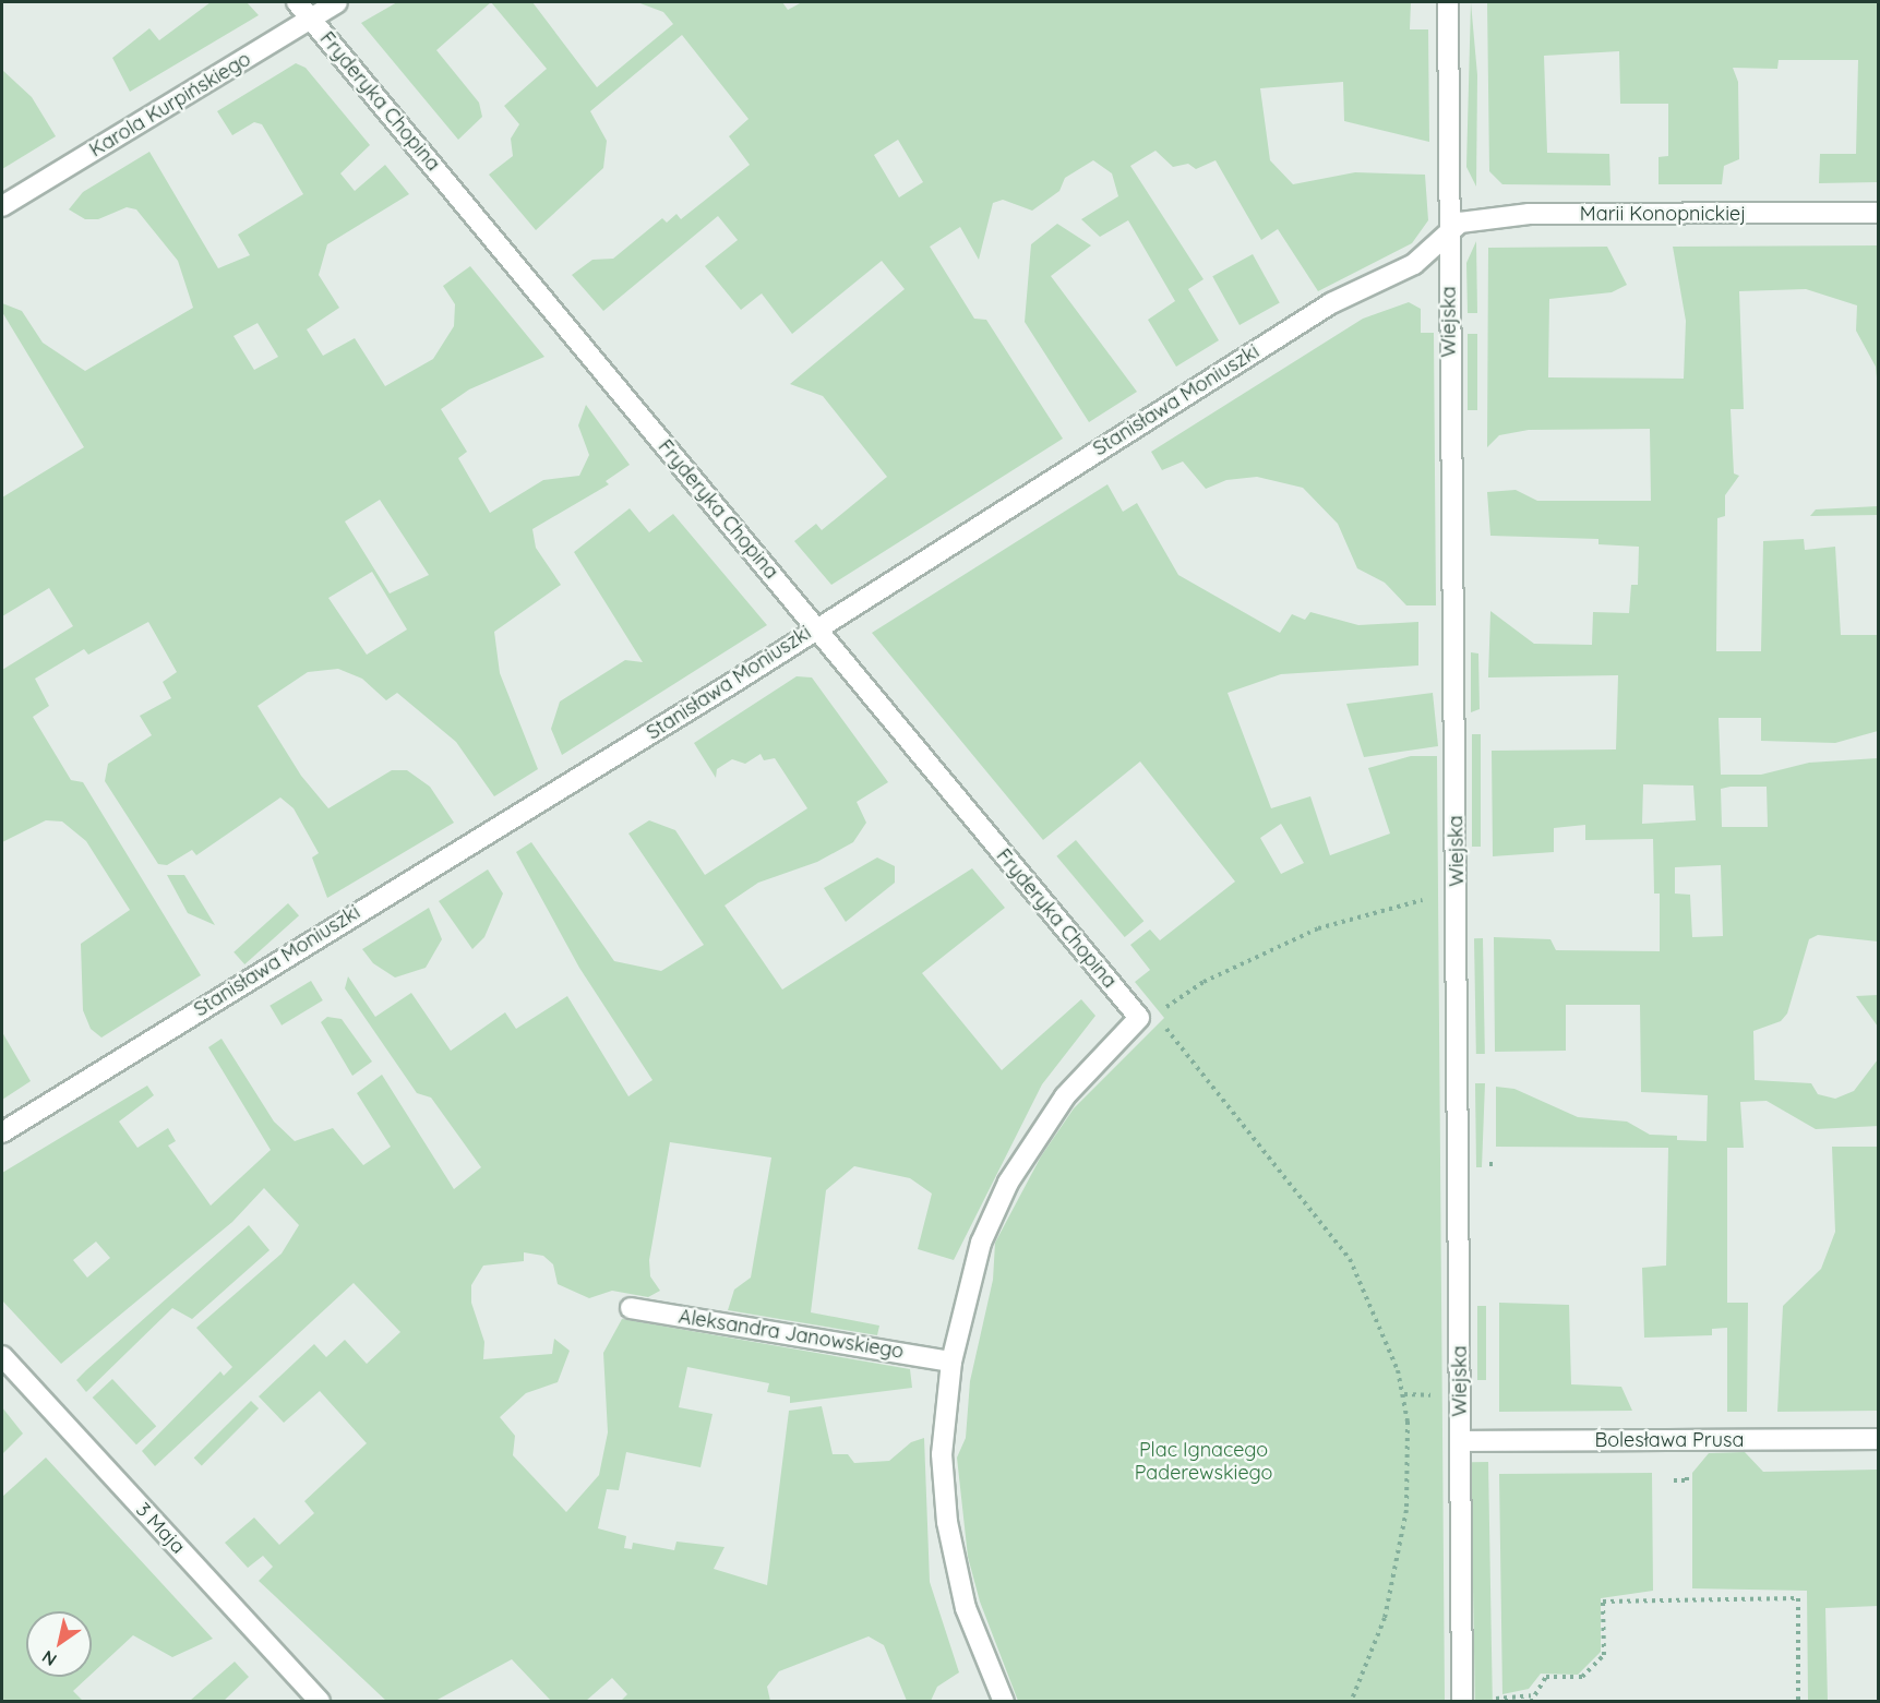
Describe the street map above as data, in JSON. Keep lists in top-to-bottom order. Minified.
{"streets":{"street":["Fryderyka Chopina","Karola Kurpińskiego","Marii Konopnickiej","Wiejska","Stanisława Moniuszki","Aleksandra Janowskiego","Bolesława Prusa","3 Maja"]},"crossings":[["Fryderyka Chopina","Karola Kurpińskiego"],["Fryderyka Chopina","Stanisława Moniuszki"],["Marii Konopnickiej","Wiejska"],["Marii Konopnickiej","Stanisława Moniuszki"],["Wiejska","Stanisława Moniuszki"],["Wiejska","Bolesława Prusa"]],"parks":["Plac Ignacego Paderewskiego"],"north":"bottom left"}
